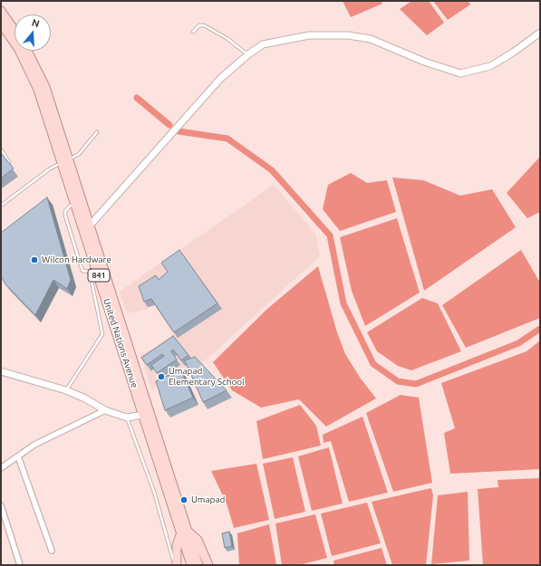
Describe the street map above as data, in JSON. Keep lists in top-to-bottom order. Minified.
{"streets":{"main road":["841","United Nations Avenue"]},"places":["Wilcon Hardware","Umapad Elementary School","Umapad"],"north":"top"}
